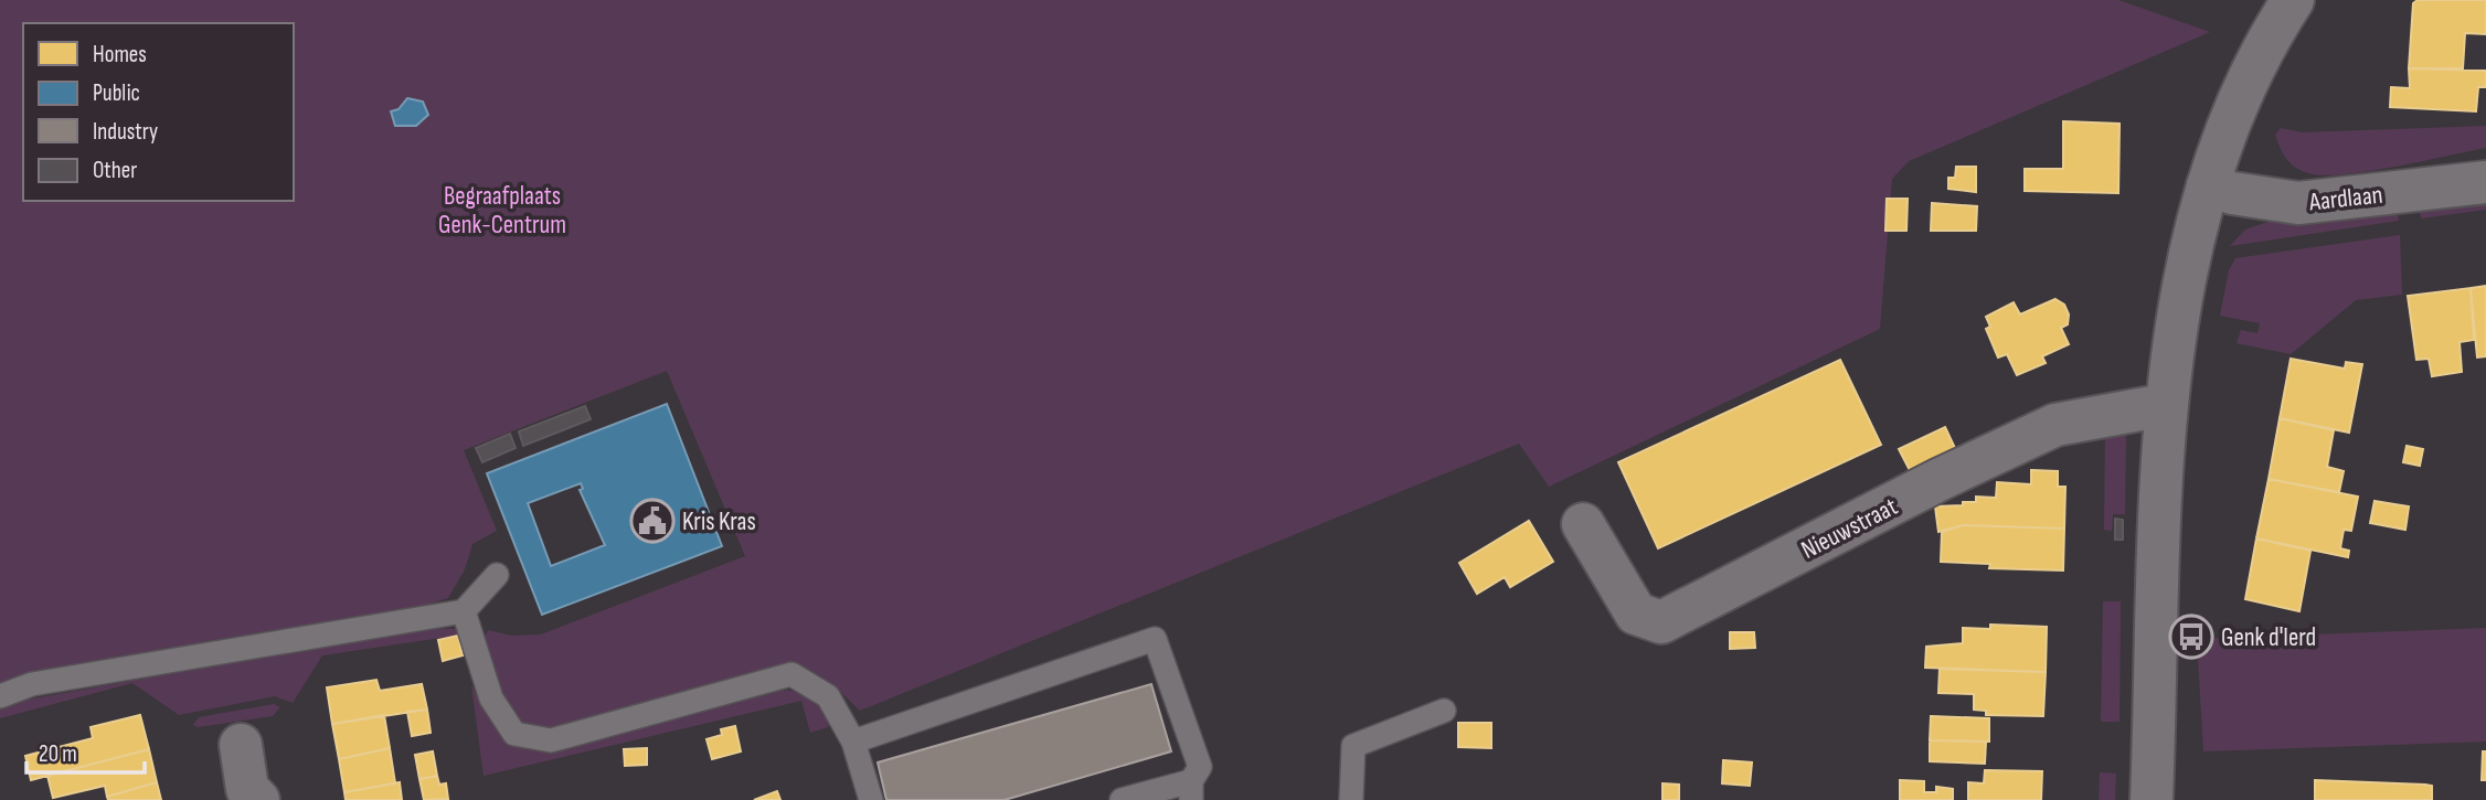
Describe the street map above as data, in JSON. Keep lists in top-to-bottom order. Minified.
{"streets":{"street":["Aardlaan","Nieuwstraat"]},"parks":["Begraafplaats Genk-Centrum"],"places":{"public building":["Kris Kras"],"bus stop":["Genk d'Ierd"]},"legend":["Homes","Public","Industry","Other"],"scale_bar":"20 m"}
